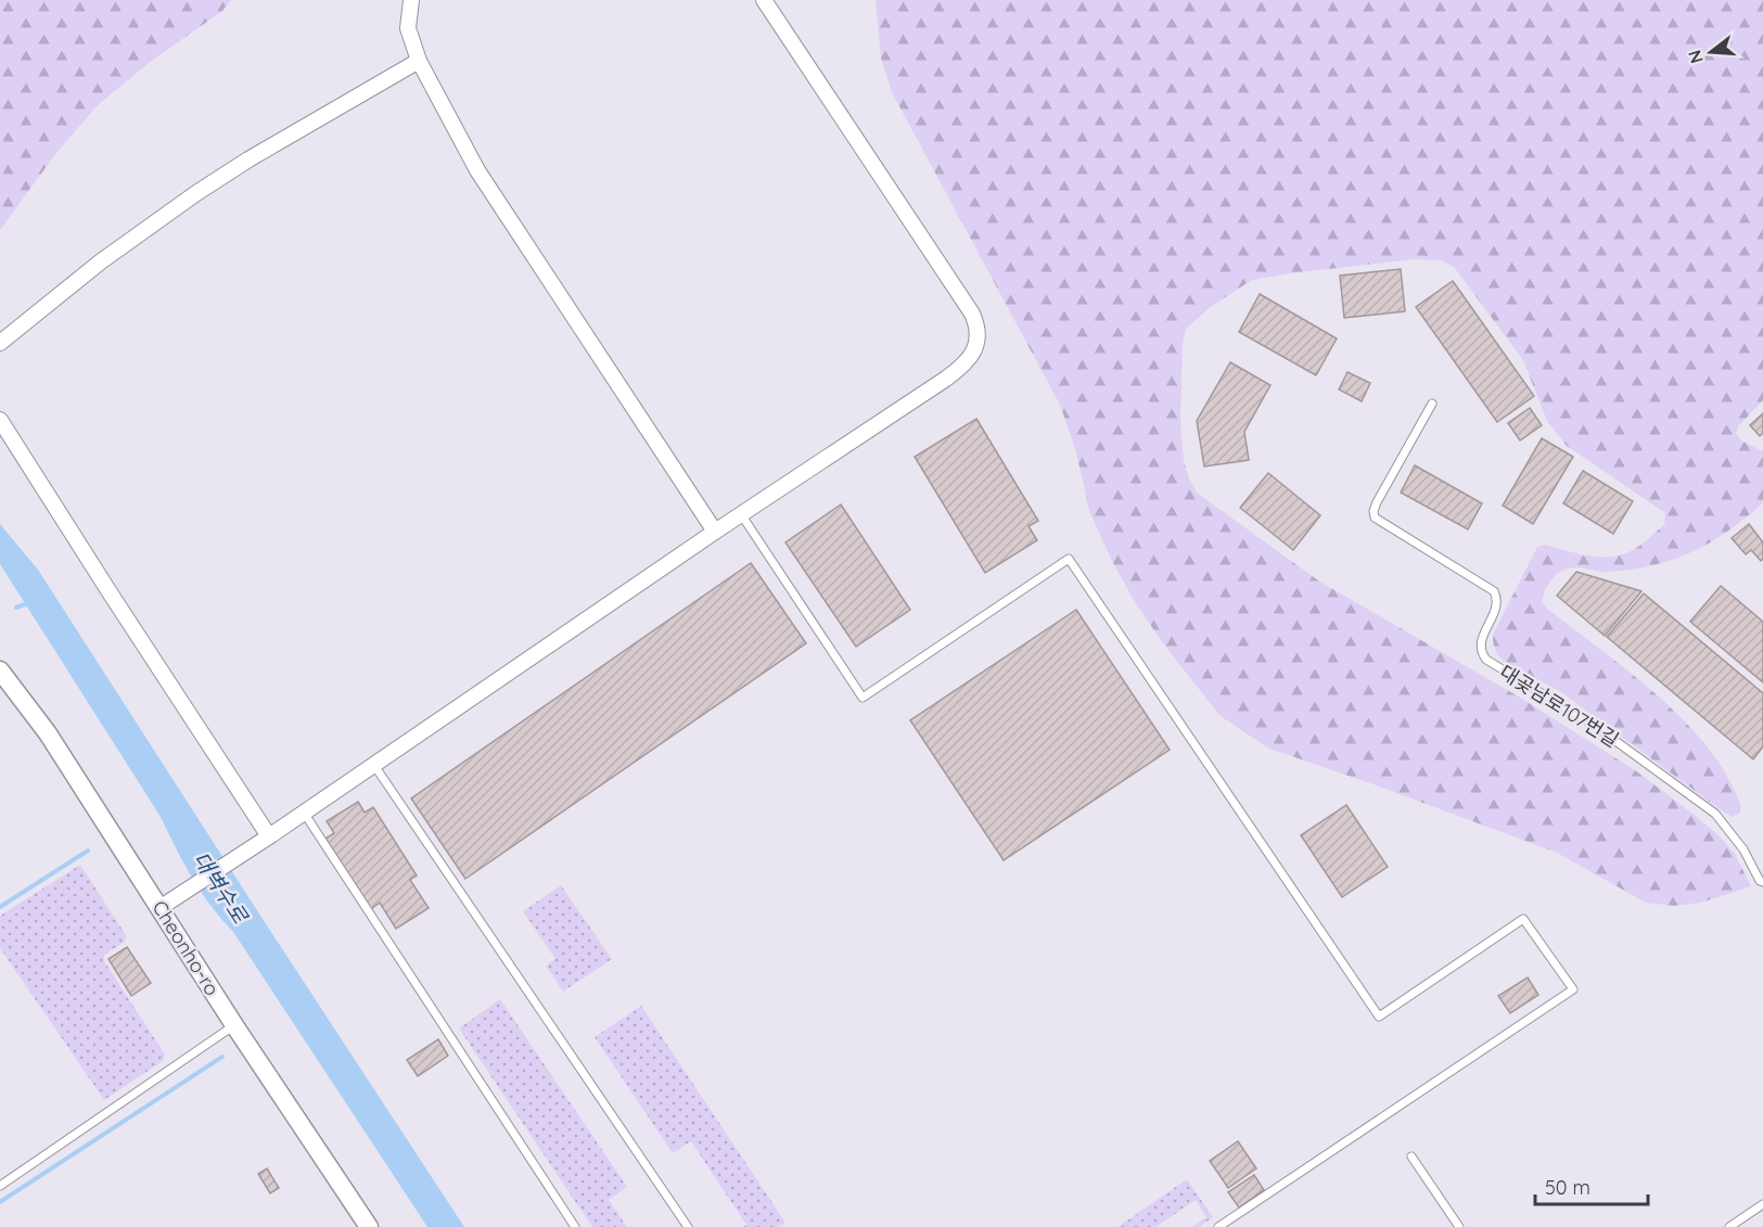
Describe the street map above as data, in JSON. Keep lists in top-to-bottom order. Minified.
{"streets":{"street":["Cheonho-ro"],"lane":["대곶남로107번길"]},"water":["대벽수로"],"scale_bar":"50 m","north":"left"}
